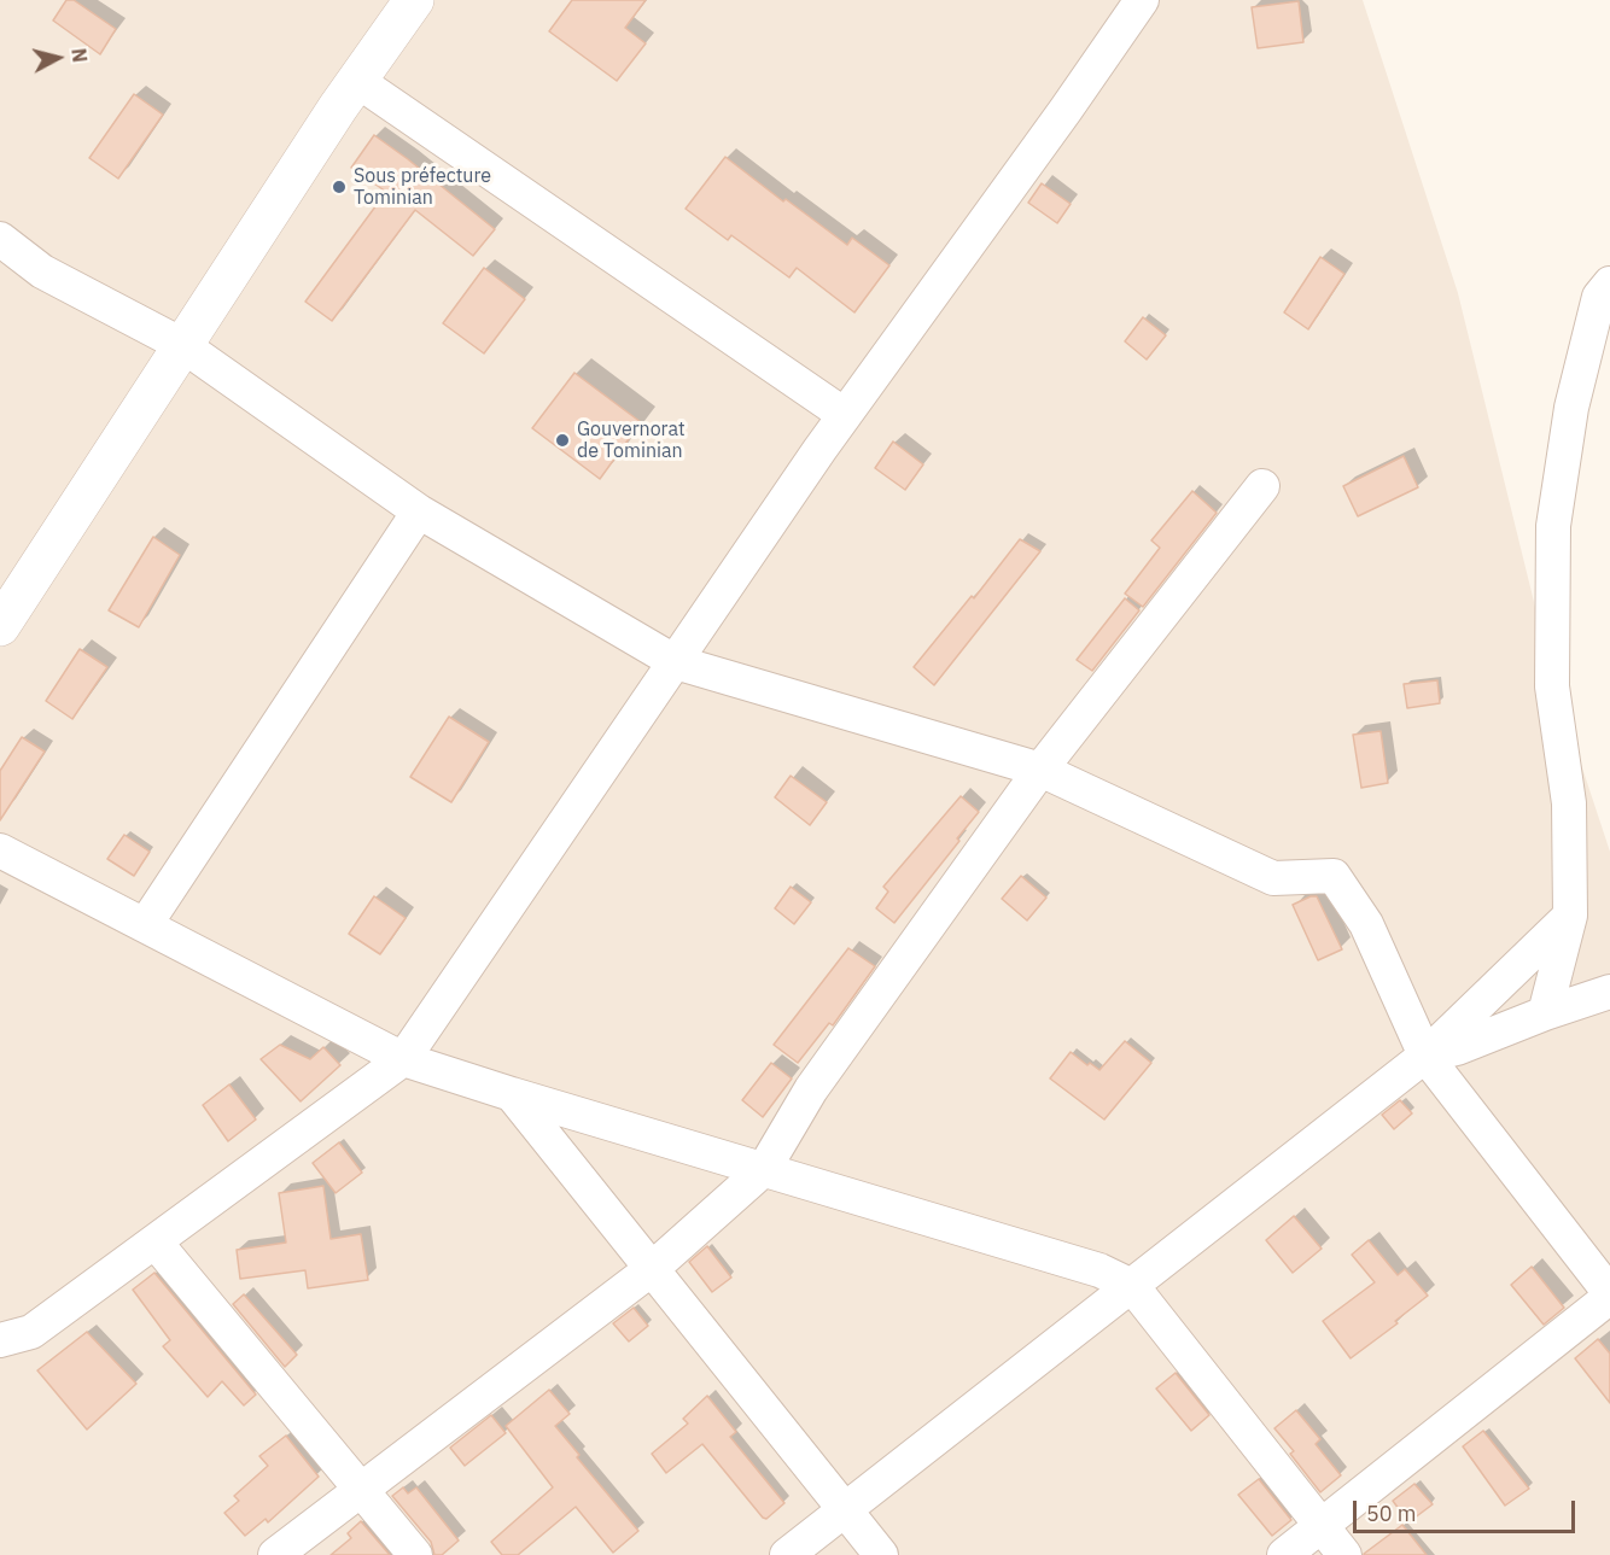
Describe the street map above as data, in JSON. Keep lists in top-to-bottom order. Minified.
{"places":["Sous préfecture Tominian","Gouvernorat de Tominian"],"scale_bar":"50 m","north":"right"}
